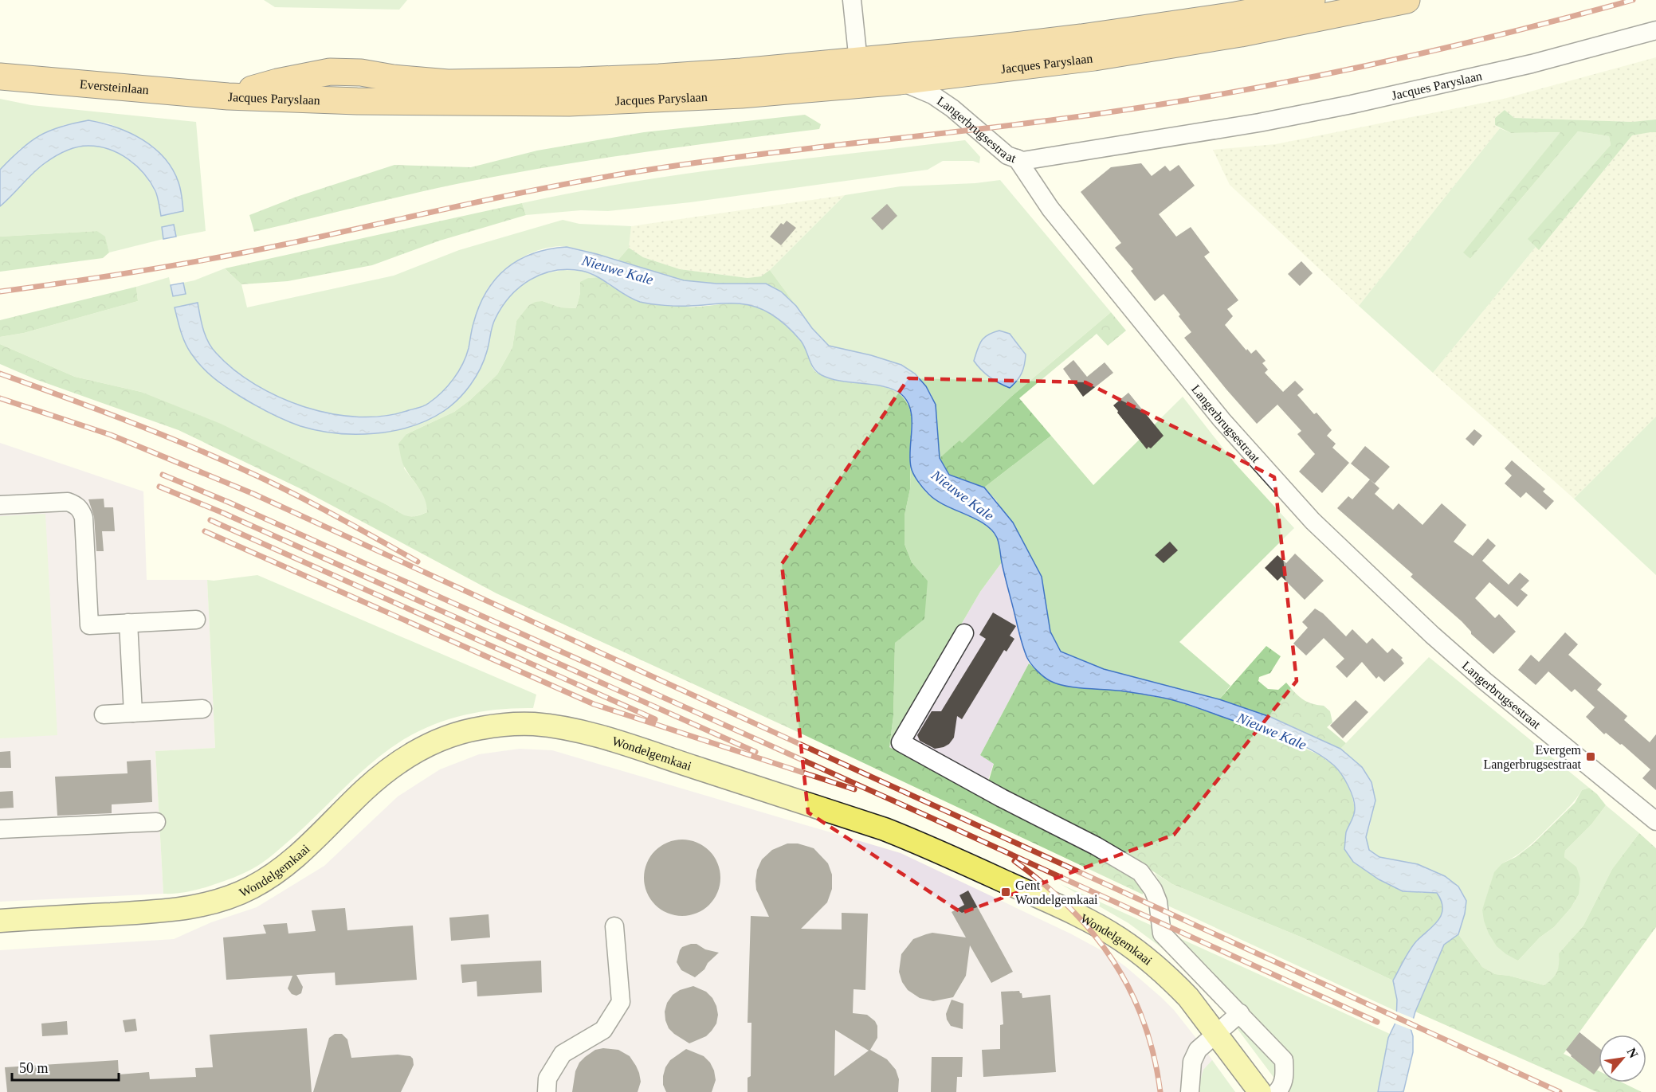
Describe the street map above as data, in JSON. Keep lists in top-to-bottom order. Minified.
{"streets":{"highway":["Jacques Paryslaan","Eversteinlaan"],"main road":["Wondelgemkaai"],"street":["Langerbrugsestraat"]},"crossings":[["Jacques Paryslaan","Eversteinlaan"],["Jacques Paryslaan","Langerbrugsestraat"]],"water":["Nieuwe Kale"],"places":{"transit":["Evergem Langerbrugsestraat","Gent Wondelgemkaai"]},"scale_bar":"50 m","north":"top right"}
